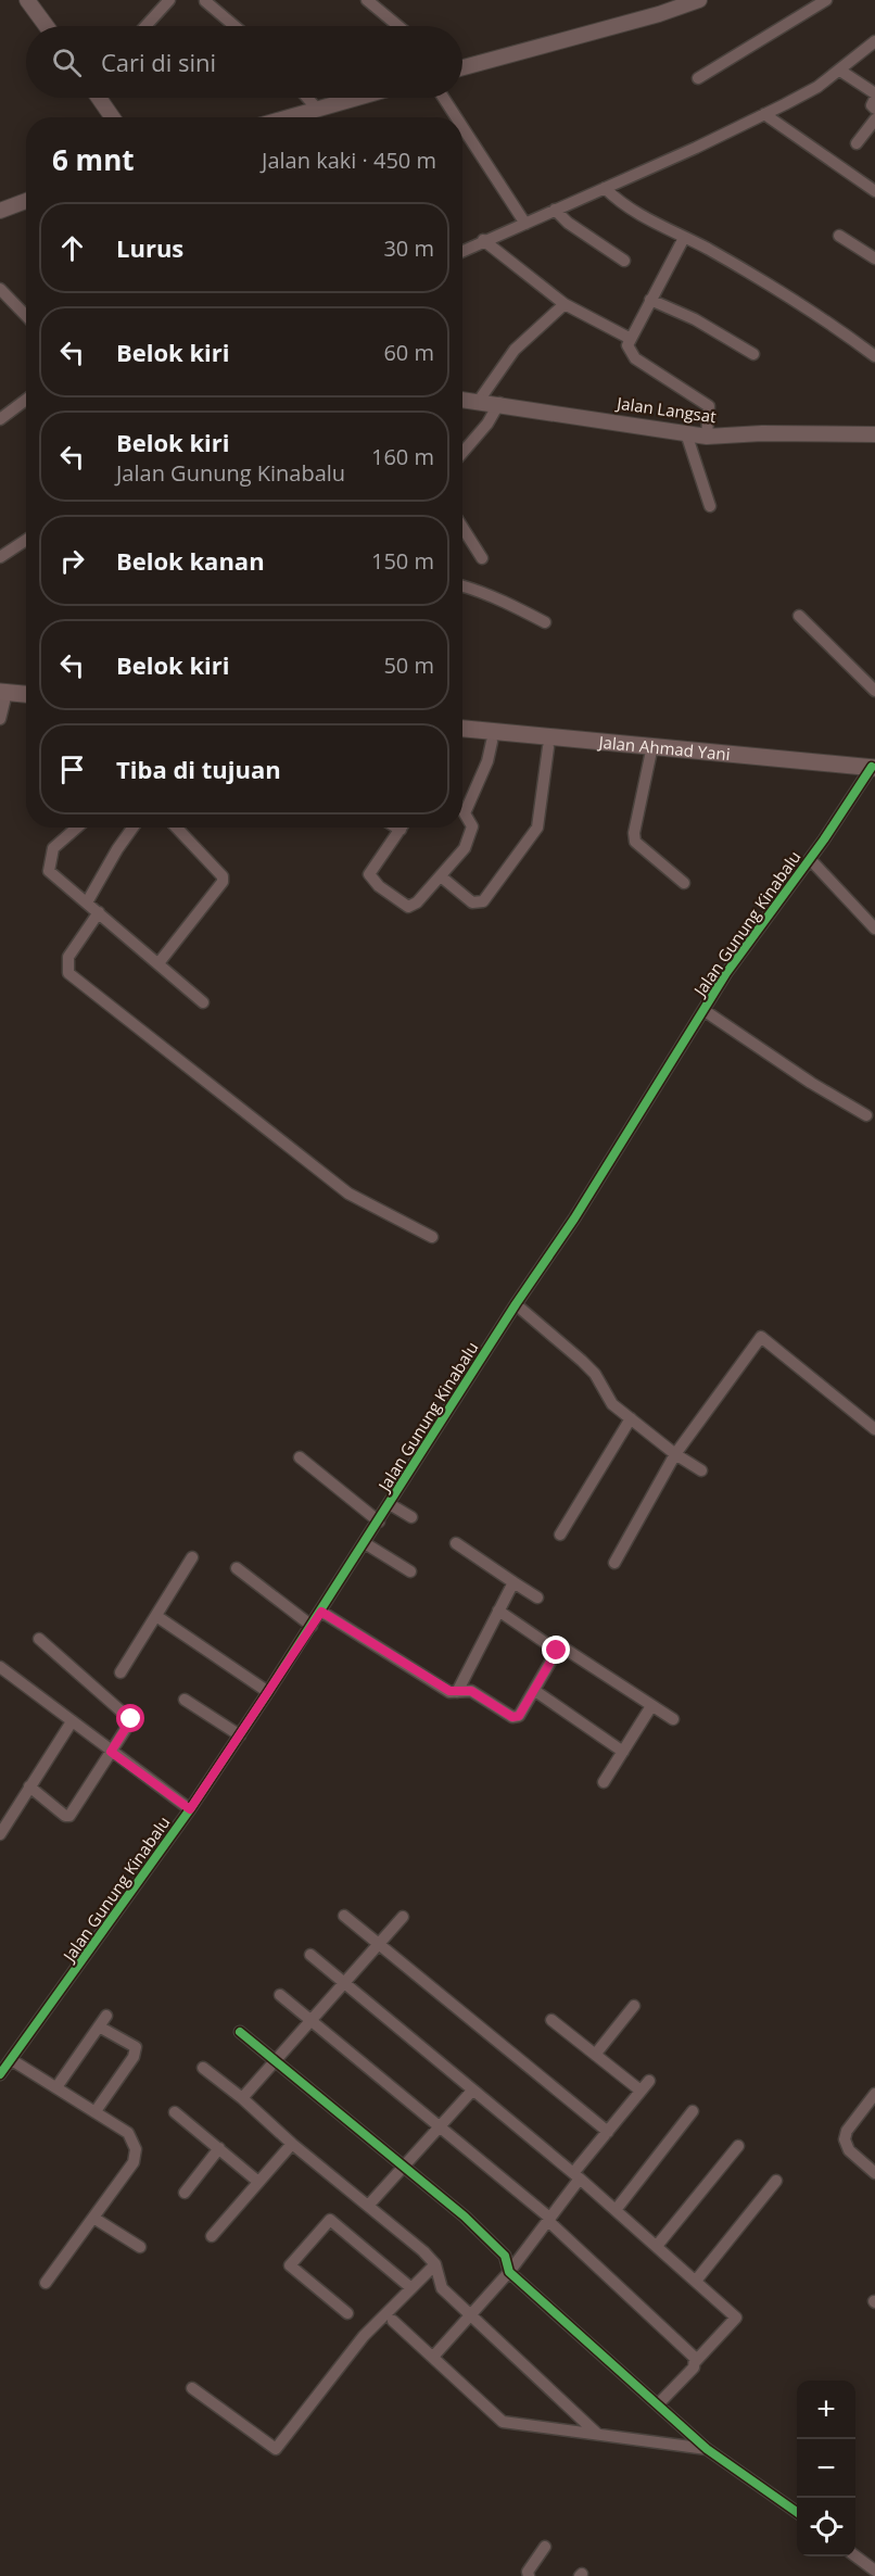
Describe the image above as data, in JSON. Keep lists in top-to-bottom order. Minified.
{"streets":{"main road":["Jalan Ahmad Yani"],"street":["Jalan Langsat","Jalan Gunung Kinabalu"]},"crossings":[["Jalan Ahmad Yani","Jalan Gunung Kinabalu"]],"page":{"search":"Cari di sini","heading":["6 mnt","Jalan kaki · 450 m"],"list":[["Lurus","30 m"],["Belok kiri","60 m"],["Belok kiri","Jalan Gunung Kinabalu","160 m"],["Belok kanan","150 m"],["Belok kiri","50 m"],"Tiba di tujuan"],"map_buttons":["+","−"]}}
